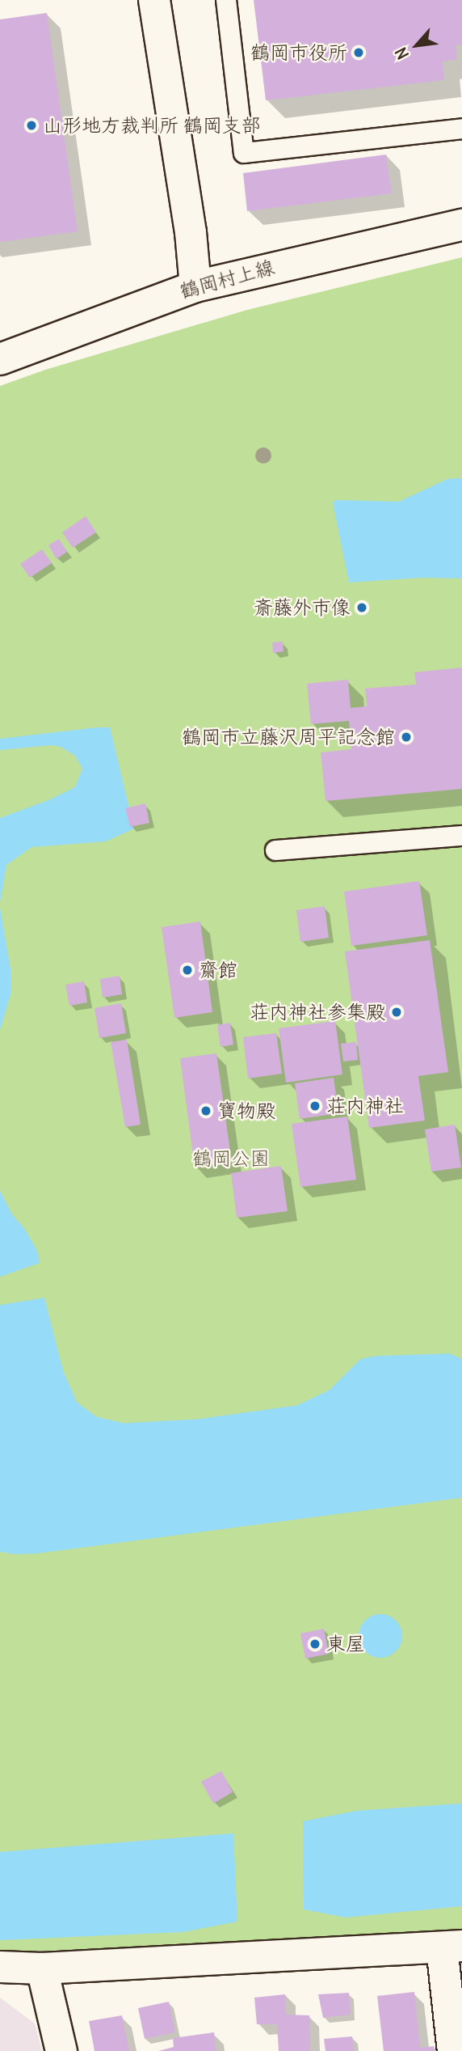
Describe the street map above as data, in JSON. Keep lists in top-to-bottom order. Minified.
{"streets":{"street":["鶴岡村上線"]},"parks":["鶴岡公園"],"places":["鶴岡市役所","山形地方裁判所 鶴岡支部","斎藤外市像","鶴岡市立藤沢周平記念館","齋館","荘内神社参集殿","荘内神社","寶物殿","東屋"],"north":"bottom left"}
